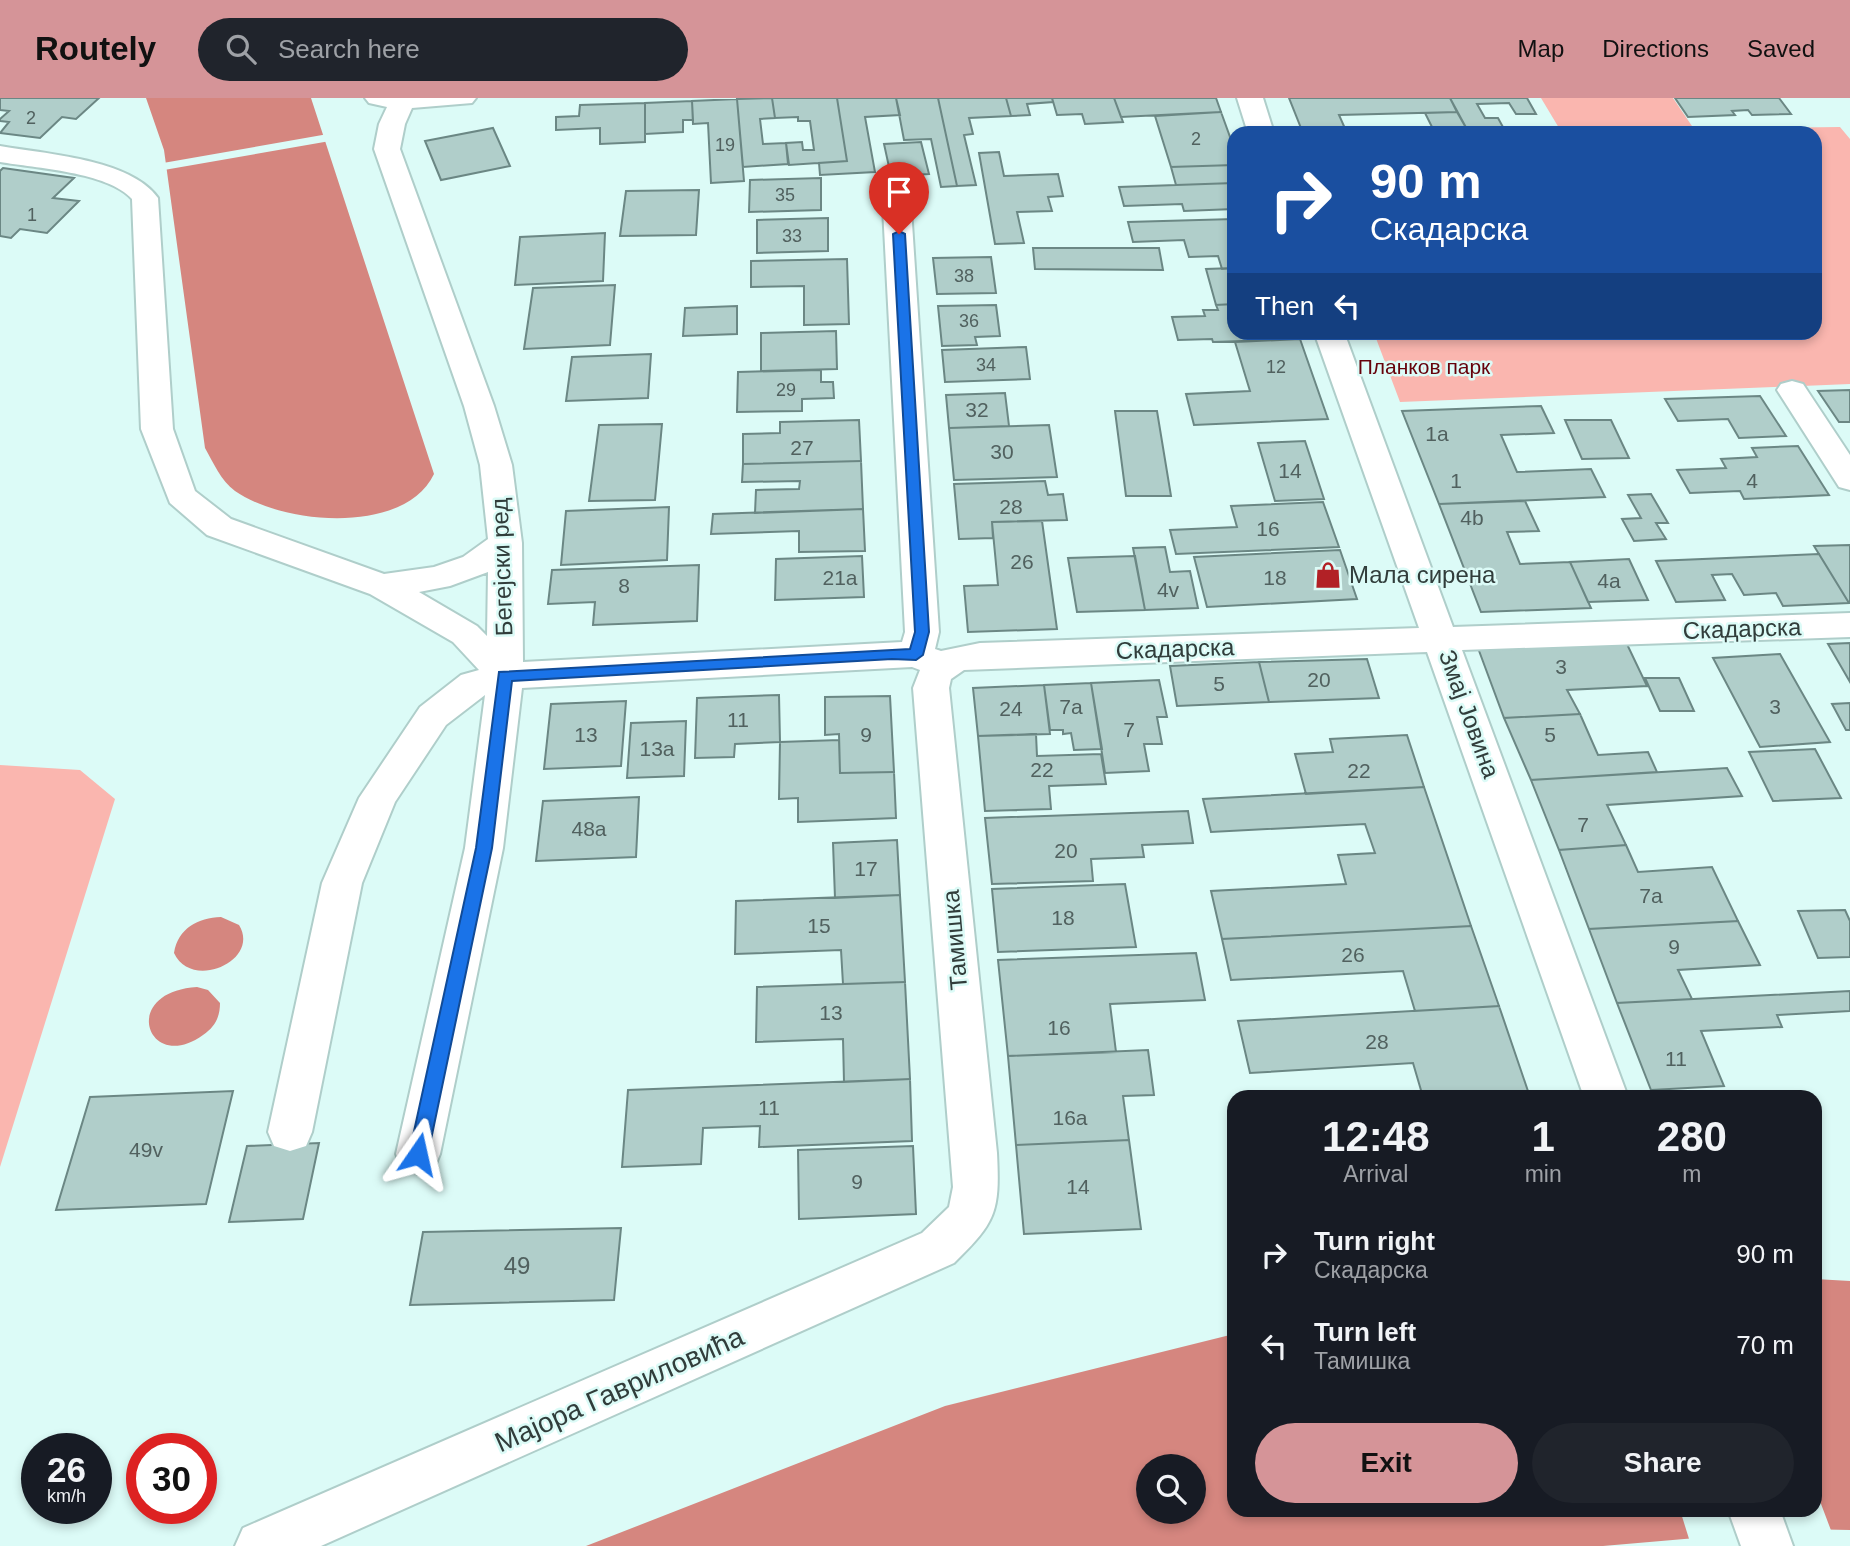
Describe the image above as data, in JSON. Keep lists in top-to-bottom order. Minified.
{"streets":{"street":["Бегејски ред","Скадарска","Змај Јовина","Тамишка","Мајора Гавриловића"]},"crossings":[["Бегејски ред","Скадарска"],["Скадарска","Змај Јовина"],["Скадарска","Тамишка"],["Тамишка","Мајора Гавриловића"]],"parks":["Планков парк"],"places":{"shop":["Мала сирена"]},"house_numbers":["2","2","19","35","1","33","38","36","34","12","29","32","1a","27","30","14","1","4","28","4b","16","26","21a","18","4a","8","4v","3","20","5","7a","3","24","11","7","13","9","5","13a","22","22","7","48a","20","17","7a","18","15","9","26","13","16","28","11","11","16a","49v","9","14","49"],"page":{"header":"Routely","search":"Search here","nav":["Map","Directions","Saved"],"turn":["90 m","Скадарска"],"then":"Then","eta":["12:48","Arrival","1","min","280","m"],"list":[{"name":"Turn right","note":"Скадарска","value":"90 m"},{"name":"Turn left","note":"Тамишка","value":"70 m"}],"buttons":["Exit","Share"],"speed":"26 km/h","limit":"30"}}
